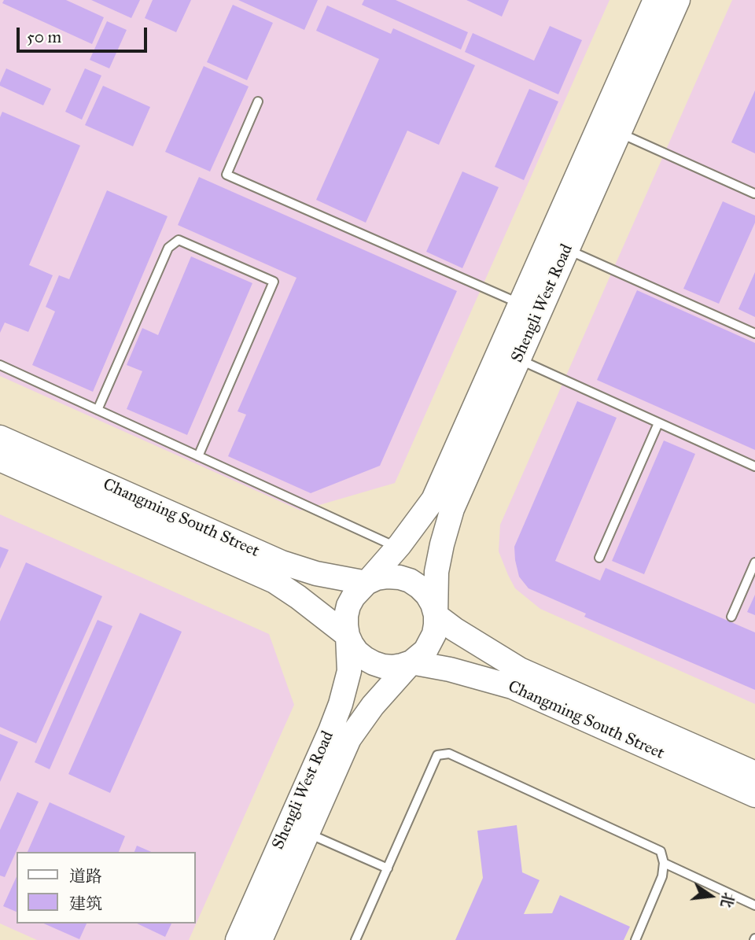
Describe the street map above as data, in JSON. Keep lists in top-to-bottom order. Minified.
{"streets":{"main road":["Shengli West Road","Changming South Street"]},"crossings":[["Shengli West Road","Changming South Street"]],"legend":["道路","建筑"],"scale_bar":"50 m","north":"right"}
